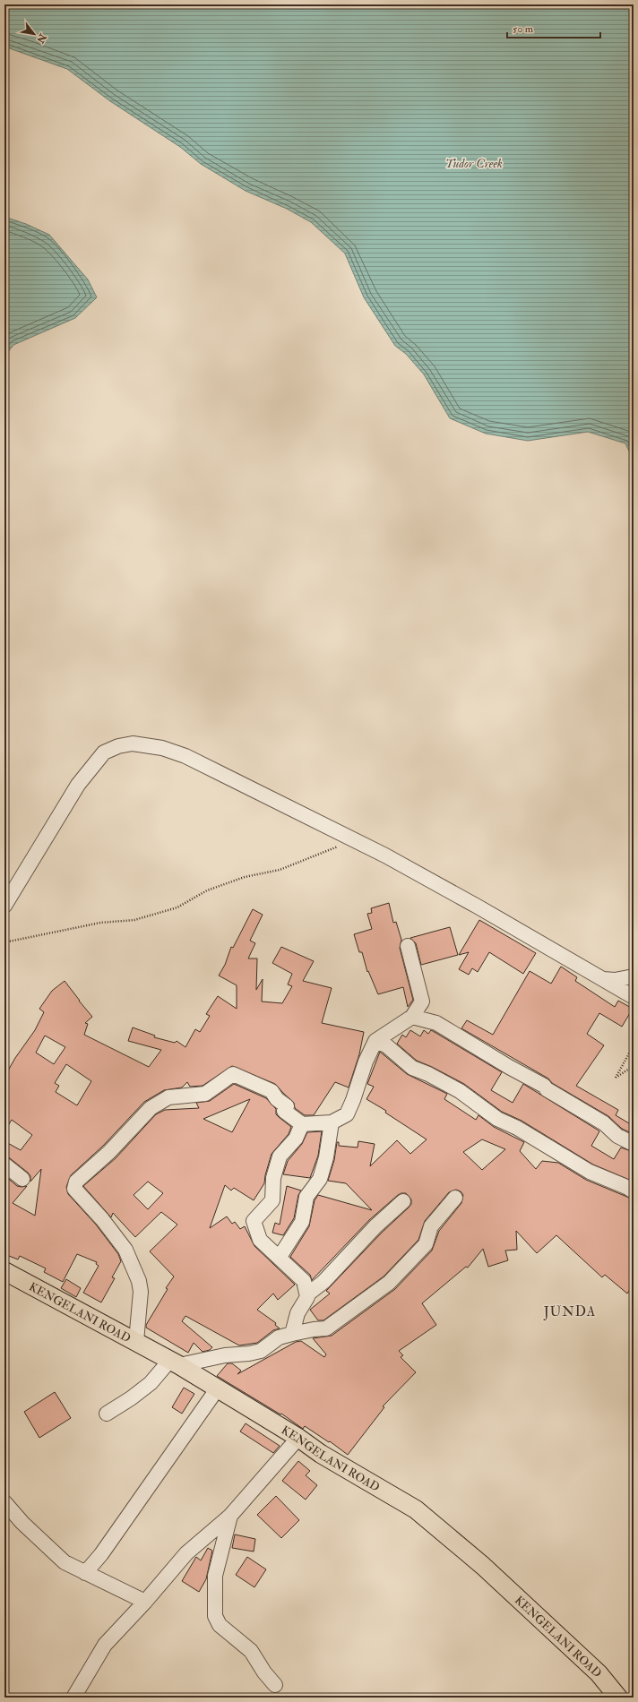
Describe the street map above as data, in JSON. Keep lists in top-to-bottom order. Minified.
{"streets":{"main road":["KENGELANI ROAD"]},"districts":["JUNDA"],"water":["Tudor Creek"],"scale_bar":"50 m","north":"bottom right"}
